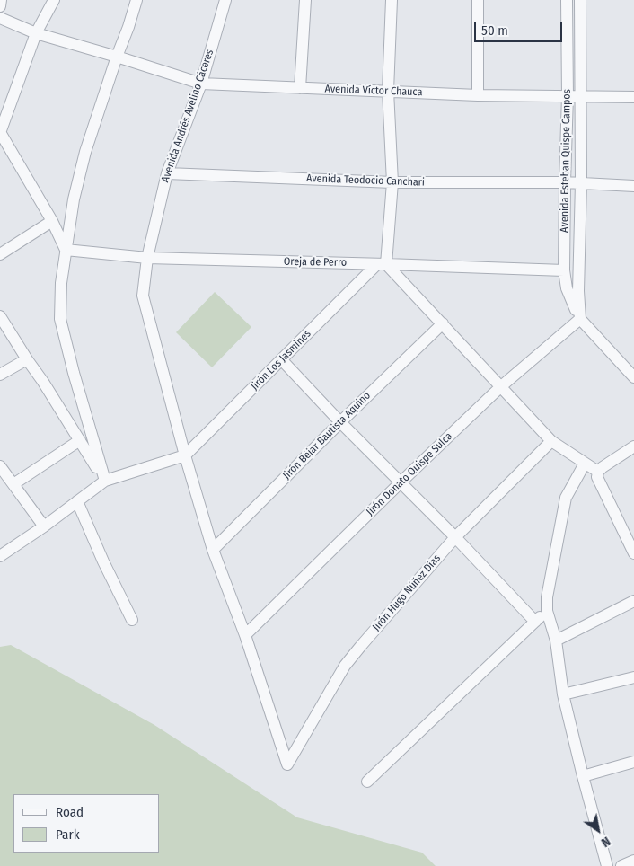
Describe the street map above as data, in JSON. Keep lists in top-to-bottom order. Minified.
{"streets":{"street":["Avenida Víctor Chauca","Avenida Andrés Avelino Cáceres","Avenida Esteban Quispe Campos","Avenida Teodocio Canchari","Oreja de Perro","Jirón Los Jasmines","Jirón Béjar Bautista Aquino","Jirón Donato Quispe Sulca","Jirón Hugo Núñez Días"]},"crossings":[["Avenida Víctor Chauca","Avenida Andrés Avelino Cáceres"],["Avenida Víctor Chauca","Avenida Esteban Quispe Campos"],["Avenida Andrés Avelino Cáceres","Avenida Teodocio Canchari"],["Avenida Andrés Avelino Cáceres","Oreja de Perro"],["Avenida Andrés Avelino Cáceres","Jirón Los Jasmines"],["Avenida Andrés Avelino Cáceres","Jirón Béjar Bautista Aquino"],["Avenida Andrés Avelino Cáceres","Jirón Donato Quispe Sulca"],["Avenida Andrés Avelino Cáceres","Jirón Hugo Núñez Días"],["Avenida Esteban Quispe Campos","Avenida Teodocio Canchari"],["Avenida Esteban Quispe Campos","Oreja de Perro"],["Avenida Esteban Quispe Campos","Jirón Donato Quispe Sulca"],["Oreja de Perro","Jirón Los Jasmines"]],"legend":["Road","Park"],"scale_bar":"50 m","north":"bottom right"}
